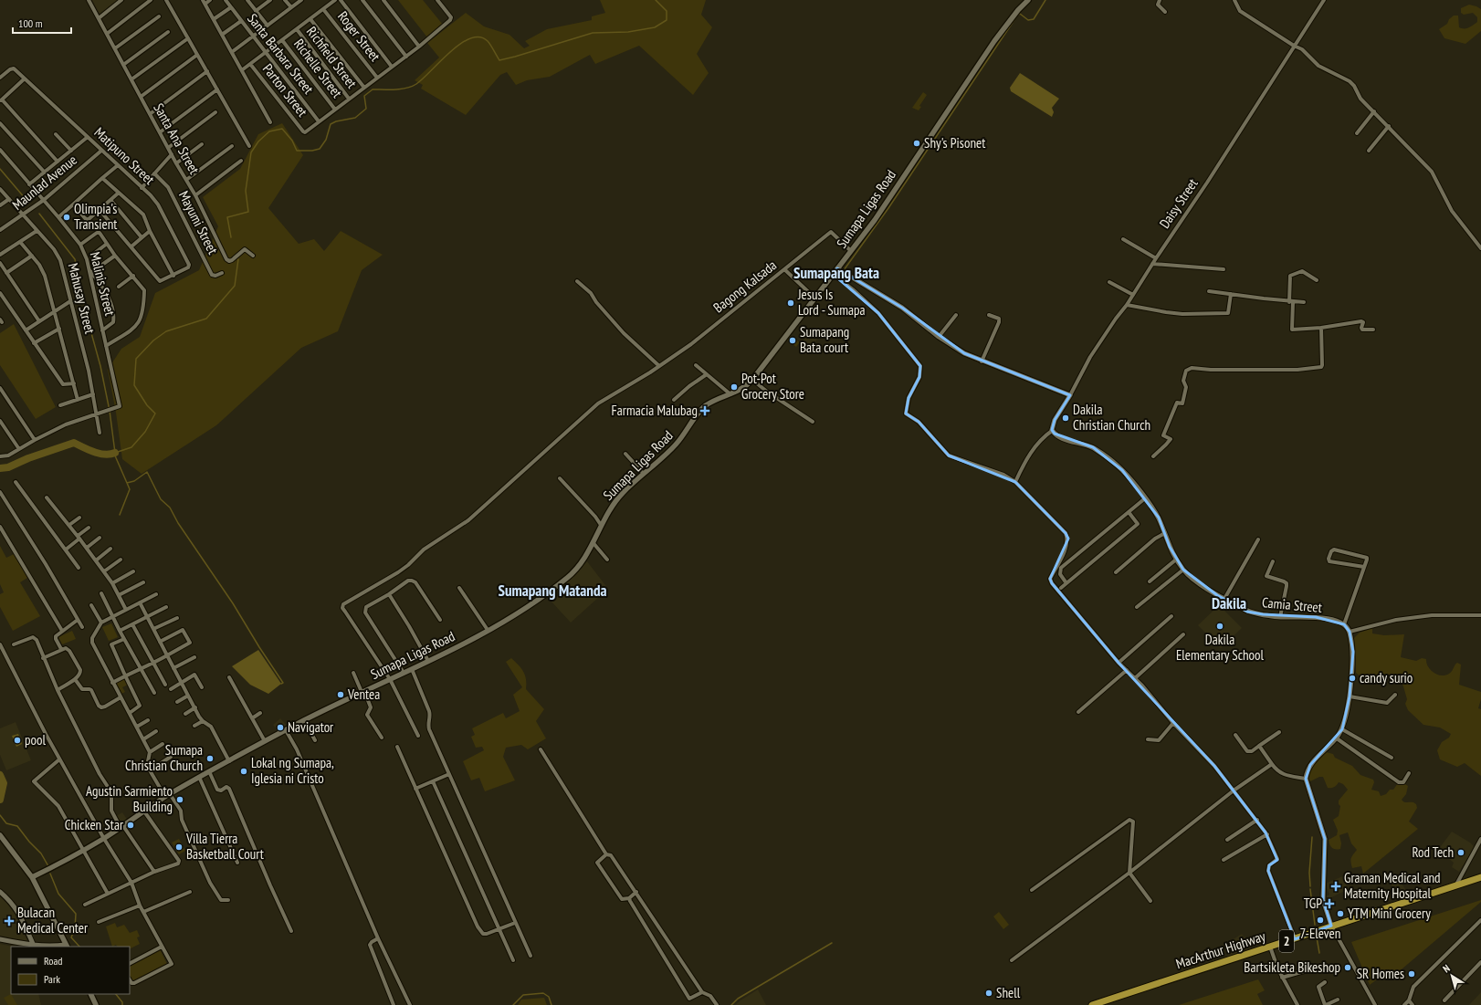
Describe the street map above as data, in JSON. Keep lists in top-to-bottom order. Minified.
{"streets":{"highway":["2","MacArthur Highway"],"main road":["Sumapa Ligas Road"],"street":["Roger Street","Santa Barbara Street","Richfield Street","Richelle Street","Parton Street","Santa Ana Street","Matipuno Street","Maunlad Avenue","Daisy Street","Mayumi Street","Malinis Street","Bagong Kalsada","Mahusay Street","Camia Street"]},"crossings":[["Santa Barbara Street","Parton Street"],["Matipuno Street","Maunlad Avenue"],["Maunlad Avenue","Malinis Street"],["Maunlad Avenue","Mahusay Street"],["Daisy Street","Camia Street"],["Sumapa Ligas Road","Bagong Kalsada"],["Malinis Street","Mahusay Street"]],"districts":["Sumapang Bata","Sumapang Matanda","Dakila"],"places":{"other":["Shy's Pisonet","Olimpia's Transient","Jesus Is Lord - Sumapa","Sumapang Bata court","Pot-Pot Grocery Store","Dakila Christian Church","Dakila Elementary School","candy surio","Ventea","Navigator","pool","Sumapa Christian Church","Lokal ng Sumapa, Iglesia ni Cristo","Agustin Sarmiento Building","Chicken Star","Villa Tierra Basketball Court","Rod Tech","YTM Mini Grocery","7-Eleven","Bartsikleta Bikeshop","SR Homes","Shell"],"health":["Farmacia Malubag","Graman Medical and Maternity Hospital","TGP","Bulacan Medical Center"]},"legend":["Road","Park"],"scale_bar":"100 m","north":"top left"}
